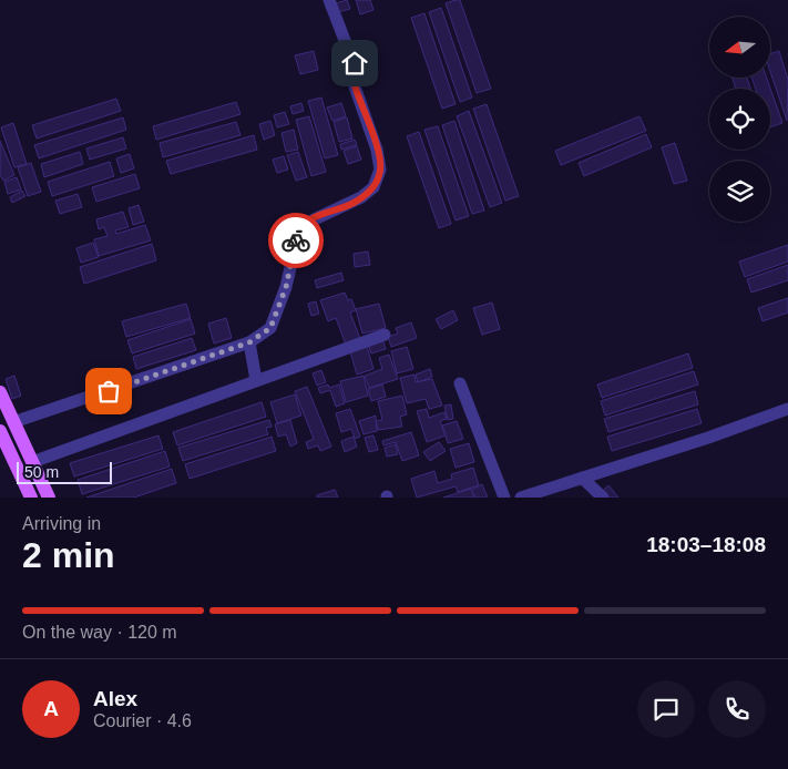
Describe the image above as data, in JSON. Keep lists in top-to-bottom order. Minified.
{"scale_bar":"50 m","north":"left","page":{"scale":"50 m","heading":["2 min","Arriving in","18:03–18:08"],"panel":["Alex","Courier · 4.6"],"bar":"On the way · 120 m","round":"A"}}
